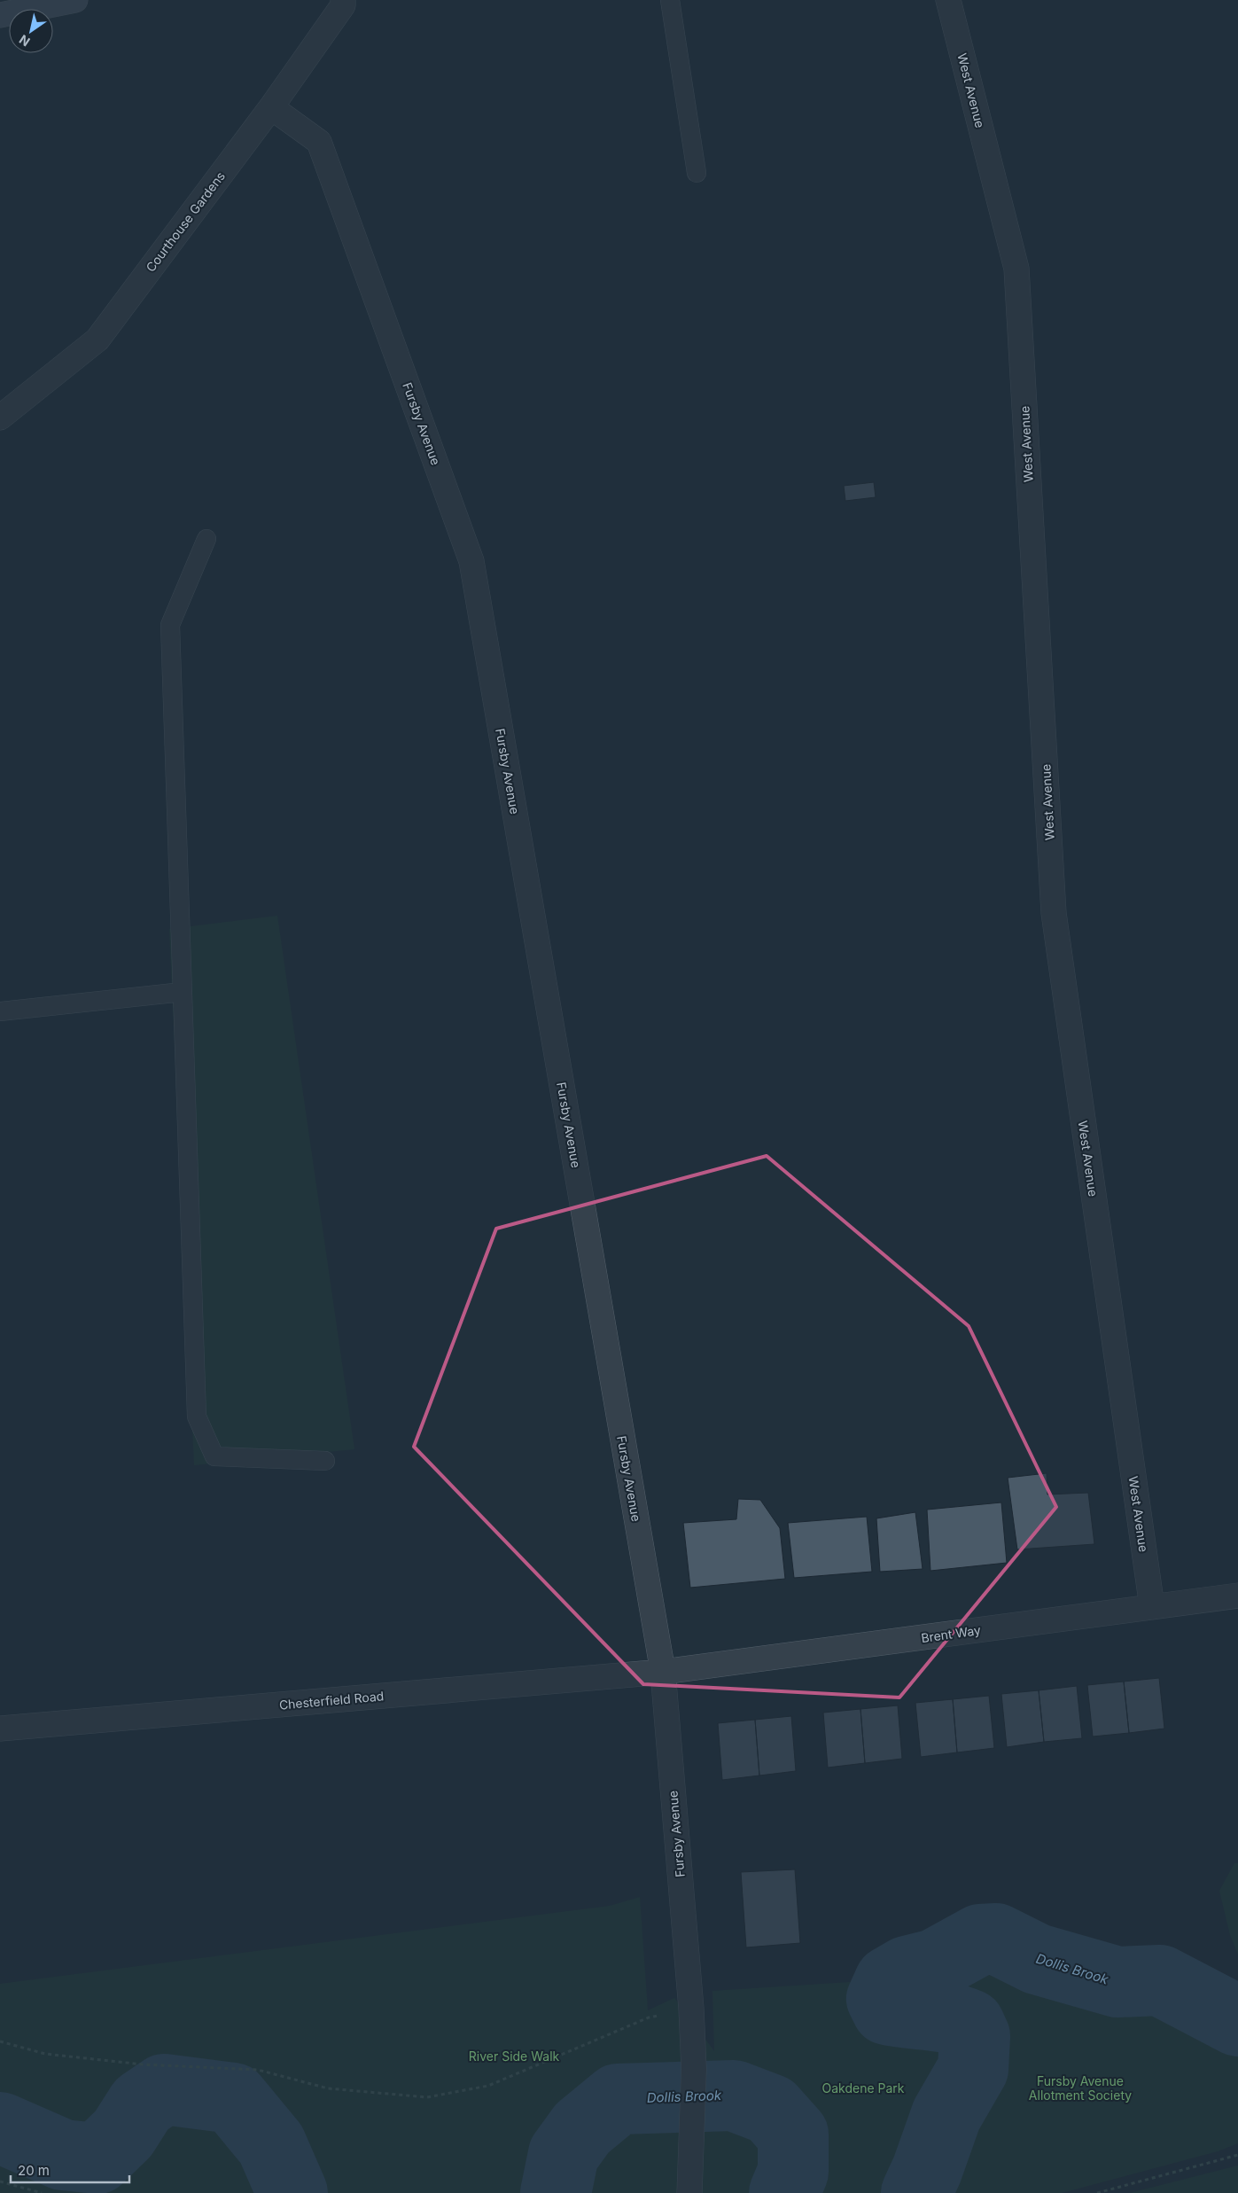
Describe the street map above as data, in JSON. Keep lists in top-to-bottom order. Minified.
{"streets":{"street":["West Avenue","Courthouse Gardens","Fursby Avenue","Brent Way","Chesterfield Road"]},"crossings":[["West Avenue","Brent Way"],["Courthouse Gardens","Fursby Avenue"],["Fursby Avenue","Brent Way"],["Fursby Avenue","Chesterfield Road"],["Brent Way","Chesterfield Road"]],"water":["Dollis Brook"],"parks":["River Side Walk","Fursby Avenue Allotment Society","Oakdene Park"],"scale_bar":"20 m","north":"bottom left"}
